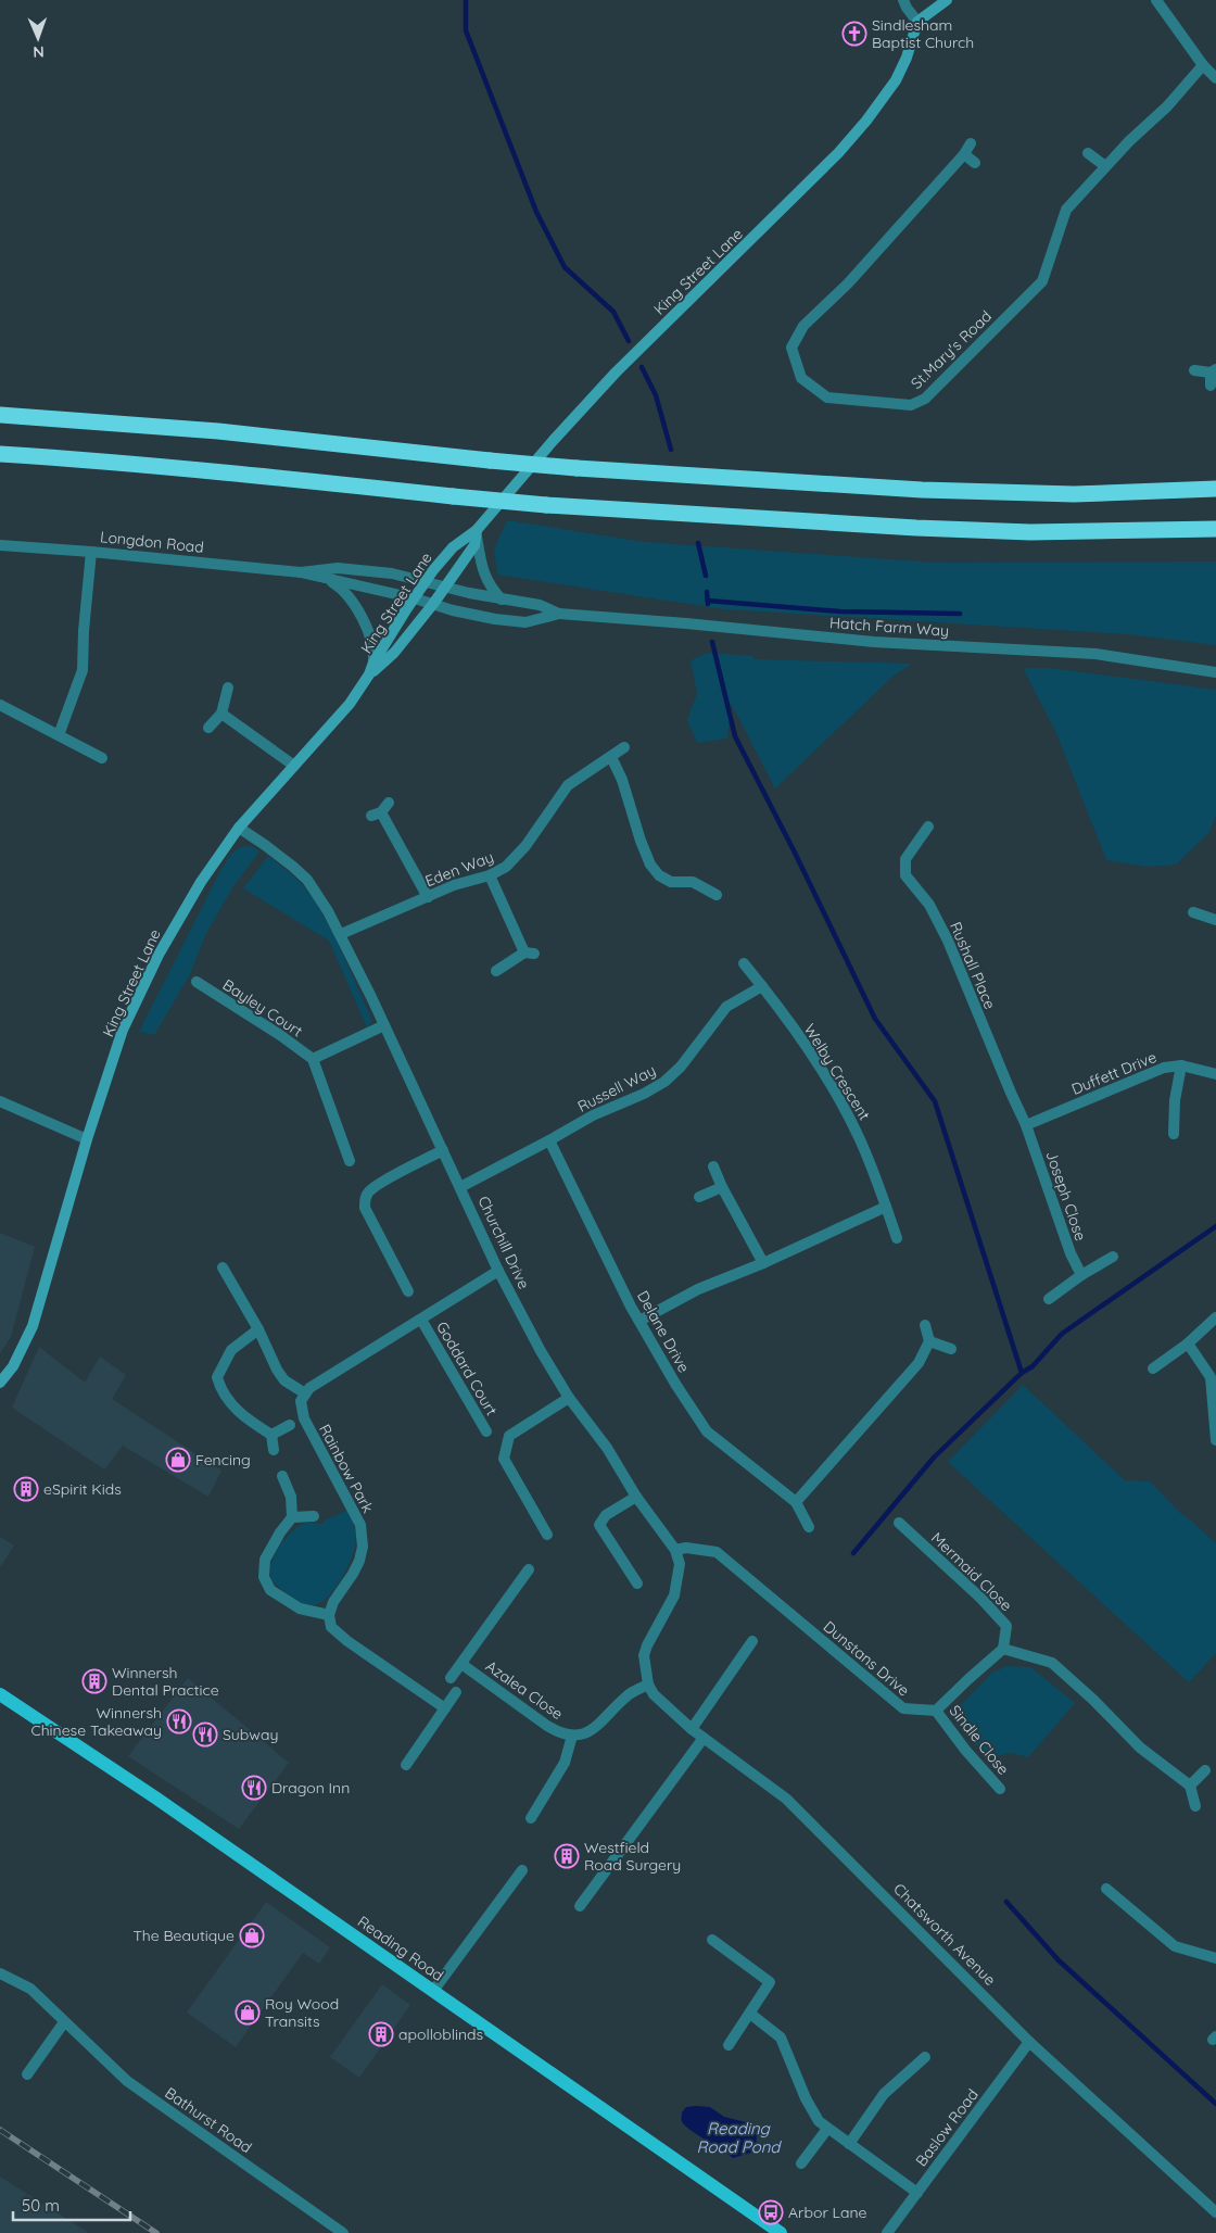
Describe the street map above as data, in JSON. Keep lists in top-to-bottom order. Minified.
{"streets":{"main road":["King Street Lane","Reading Road"],"street":["St.Mary's Road","Longdon Road","Hatch Farm Way","Eden Way","Rushall Place","Bayley Court","Welby Crescent","Duffett Drive","Russell Way","Joseph Close","Churchill Drive","Delane Drive","Goddard Court","Rainbow Park","Mermaid Close","Dunstans Drive","Azalea Close","Sindle Close","Chatsworth Avenue","Bathurst Road","Baslow Road"]},"crossings":[["King Street Lane","Longdon Road"],["King Street Lane","Hatch Farm Way"],["King Street Lane","Churchill Drive"],["Longdon Road","Hatch Farm Way"],["Eden Way","Churchill Drive"],["Rushall Place","Duffett Drive"],["Rushall Place","Joseph Close"],["Welby Crescent","Russell Way"],["Duffett Drive","Joseph Close"],["Russell Way","Churchill Drive"],["Russell Way","Delane Drive"],["Churchill Drive","Dunstans Drive"],["Dunstans Drive","Sindle Close"],["Azalea Close","Chatsworth Avenue"],["Chatsworth Avenue","Baslow Road"]],"water":["Reading Road Pond"],"places":{"church":["Sindlesham Baptist Church"],"shop":["Fencing","The Beautique","Roy Wood Transits"],"building":["eSpirit Kids","Winnersh Dental Practice","Westfield Road Surgery","apolloblinds"],"restaurant":["Winnersh Chinese Takeaway","Subway","Dragon Inn"],"bus stop":["Arbor Lane"]},"scale_bar":"50 m","north":"bottom"}
